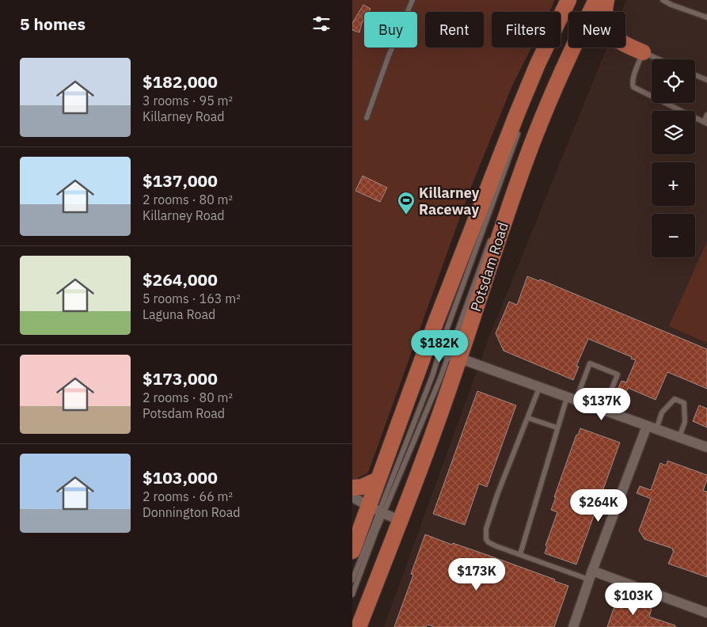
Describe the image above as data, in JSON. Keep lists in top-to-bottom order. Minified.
{"streets":{"main road":["Potsdam Road"]},"places":{"sports":["Killarney Raceway"]},"page":{"heading":"5 homes","chip":["Buy","Rent","Filters","New"],"list":[{"name":"$182,000","note":"3 rooms · 95 m² · Killarney Road"},{"name":"$137,000","note":"2 rooms · 80 m² · Killarney Road"},{"name":"$264,000","note":"5 rooms · 163 m² · Laguna Road"},{"name":"$173,000","note":"2 rooms · 80 m² · Potsdam Road"},{"name":"$103,000","note":"2 rooms · 66 m² · Donnington Road"}],"map_buttons":["+","−"],"price":["$182K","$137K","$264K","$173K","$103K"]}}
